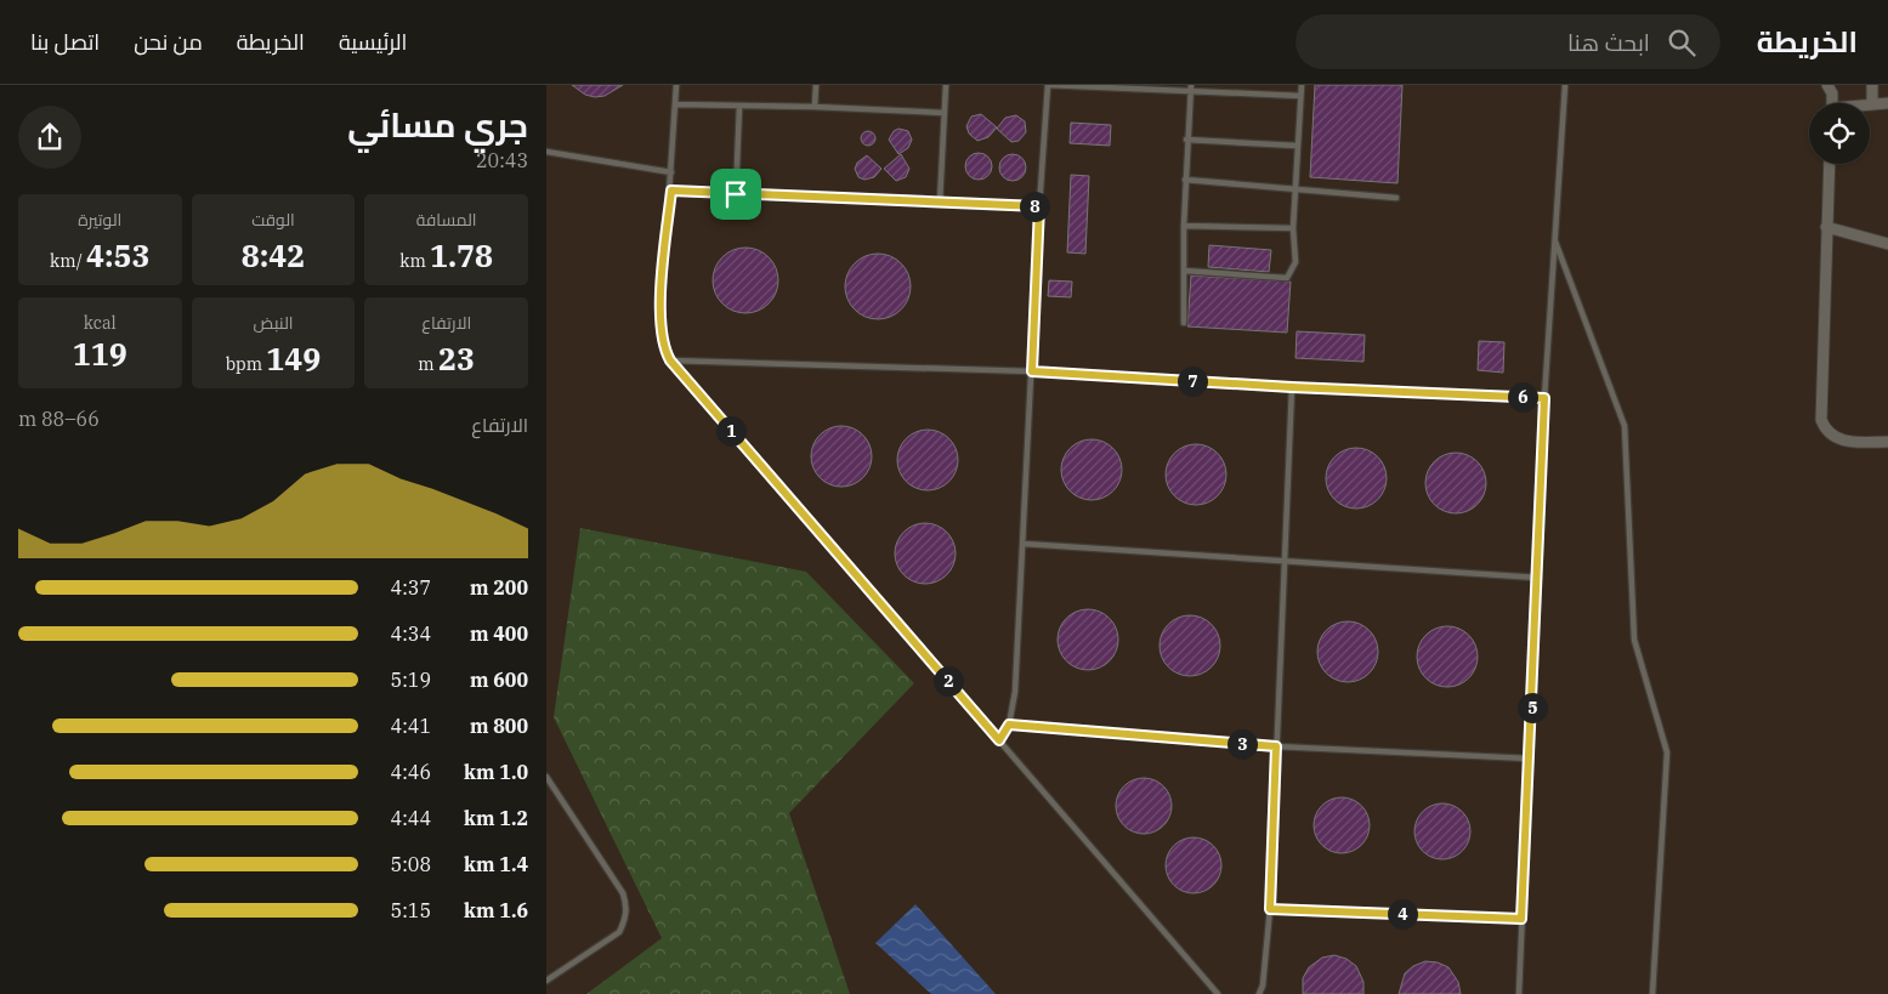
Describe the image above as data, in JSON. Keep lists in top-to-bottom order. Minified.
{"page":{"header":"الخريطة","search":"ابحث هنا","nav":["الرئيسية","الخريطة","من نحن","اتصل بنا"],"heading":["جري مسائي","20:43"],"stats":[["المسافة","1.78 km"],["الوقت","8:42"],["الوتيرة","4:53 /km"],["الارتفاع","23 m"],["النبض","149 bpm"],["kcal","119"]],"pins":["8","7","6","1","2","5","3","4"],"chart":["الارتفاع","66–88 m"],"list":[{"name":"200 m","note":"4:37"},{"name":"400 m","note":"4:34"},{"name":"600 m","note":"5:19"},{"name":"800 m","note":"4:41"},{"name":"1.0 km","note":"4:46"},{"name":"1.2 km","note":"4:44"},{"name":"1.4 km","note":"5:08"},{"name":"1.6 km","note":"5:15"}]}}
